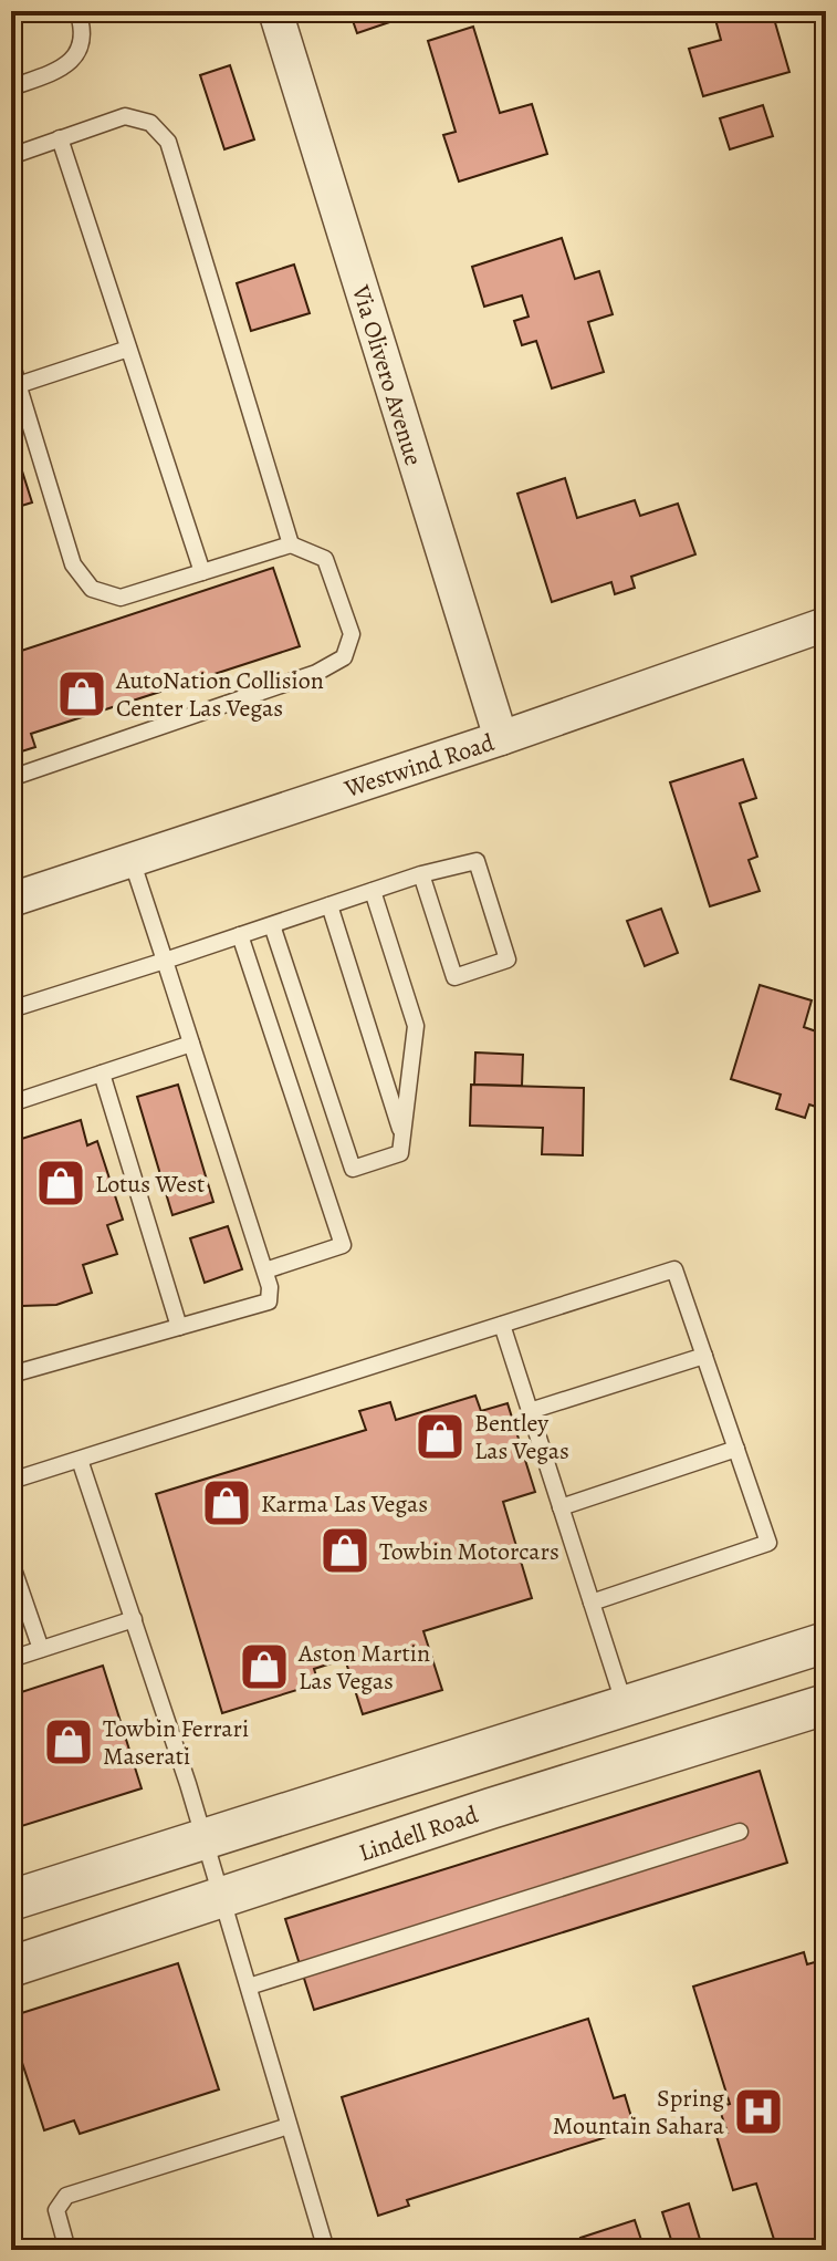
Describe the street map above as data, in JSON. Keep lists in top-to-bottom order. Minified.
{"streets":{"street":["Via Olivero Avenue","Westwind Road","Lindell Road"]},"crossings":[["Via Olivero Avenue","Westwind Road"]],"places":{"shop":["AutoNation Collision Center Las Vegas","Lotus West","Bentley Las Vegas","Karma Las Vegas","Towbin Motorcars","Aston Martin Las Vegas","Towbin Ferrari Maserati"],"hospital":["Spring Mountain Sahara"]}}
